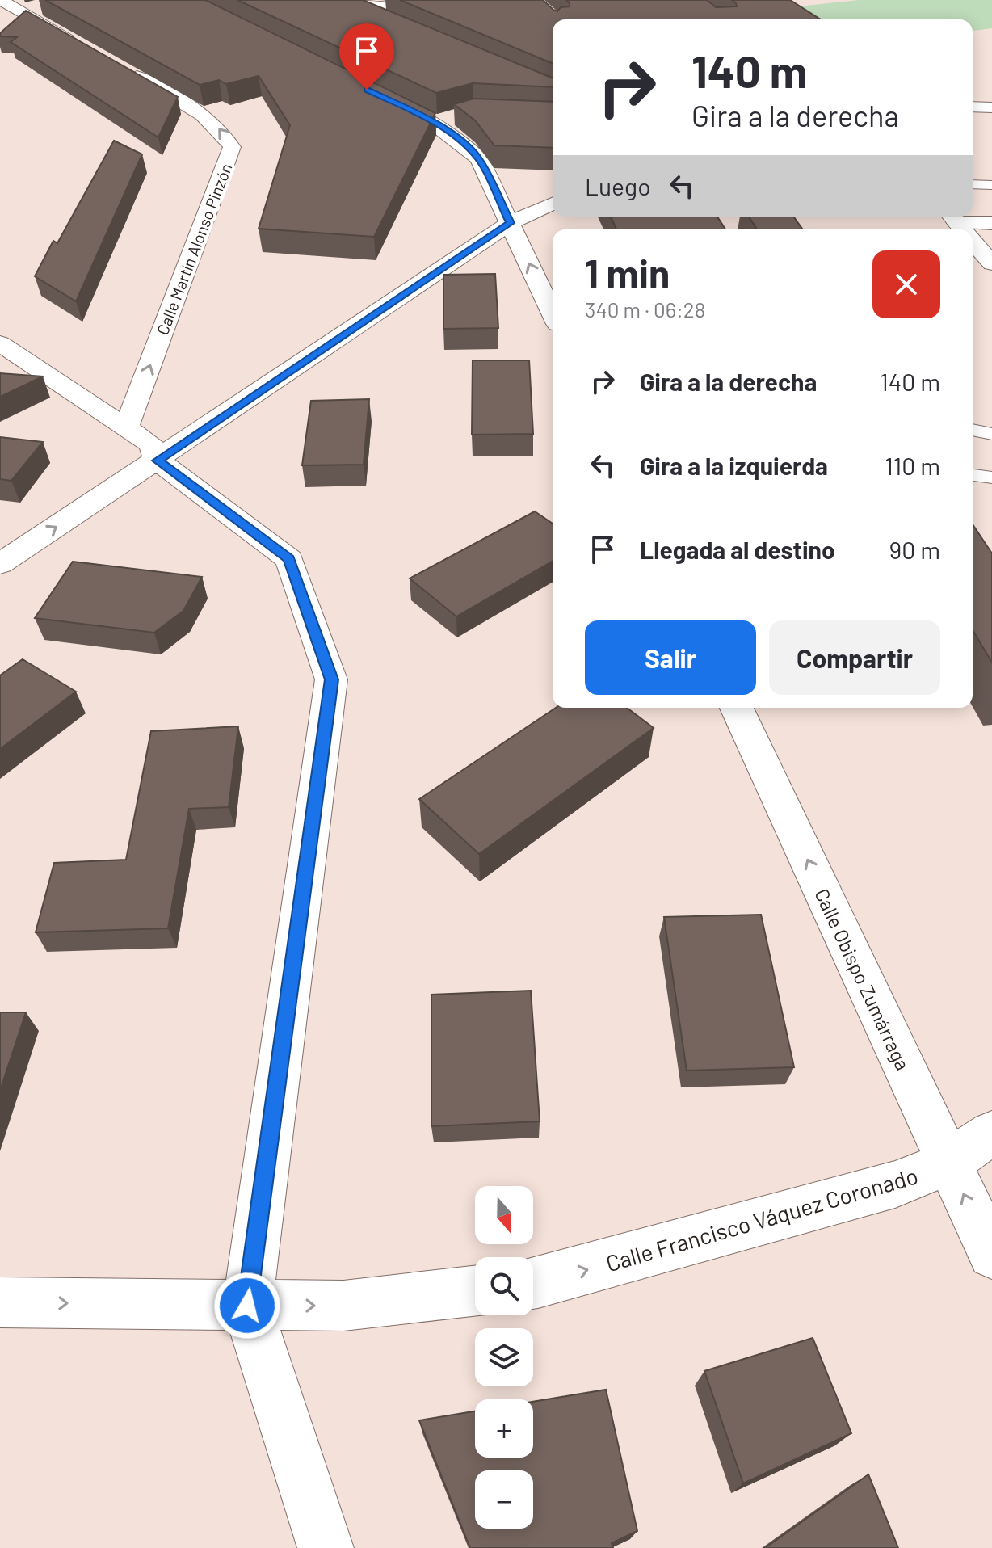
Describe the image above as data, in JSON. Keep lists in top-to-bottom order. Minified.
{"streets":{"street":["Calle Martín Alonso Pinzón","Calle Obispo Zumárraga","Calle Francisco Váquez Coronado"]},"crossings":[["Calle Obispo Zumárraga","Calle Francisco Váquez Coronado"]],"one_way":["Calle Martín Alonso Pinzón","Calle Obispo Zumárraga","Calle Francisco Váquez Coronado"],"north":"bottom","page":{"turn":["140 m","Gira a la derecha"],"then":"Luego","heading":["1 min","340 m · 06:28"],"list":[{"name":"Gira a la derecha","value":"140 m"},{"name":"Gira a la izquierda","value":"110 m"},{"name":"Llegada al destino","value":"90 m"}],"buttons":["Salir","Compartir"],"map_buttons":["+","−"]}}
